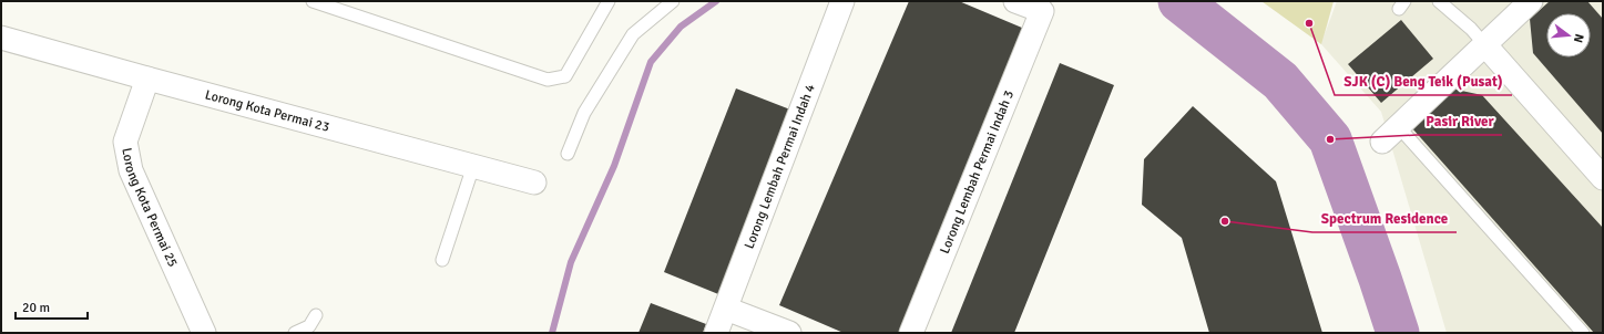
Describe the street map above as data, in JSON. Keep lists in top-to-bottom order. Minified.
{"streets":{"street":["Lorong Kota Permai 23","Lorong Lembah Permai Indah 4","Lorong Lembah Permai Indah 3","Lorong Kota Permai 25"]},"crossings":[["Lorong Kota Permai 23","Lorong Kota Permai 25"]],"places":["SJK (C) Beng Teik (Pusat)","Pasir River","Spectrum Residence"],"scale_bar":"20 m","north":"right"}
